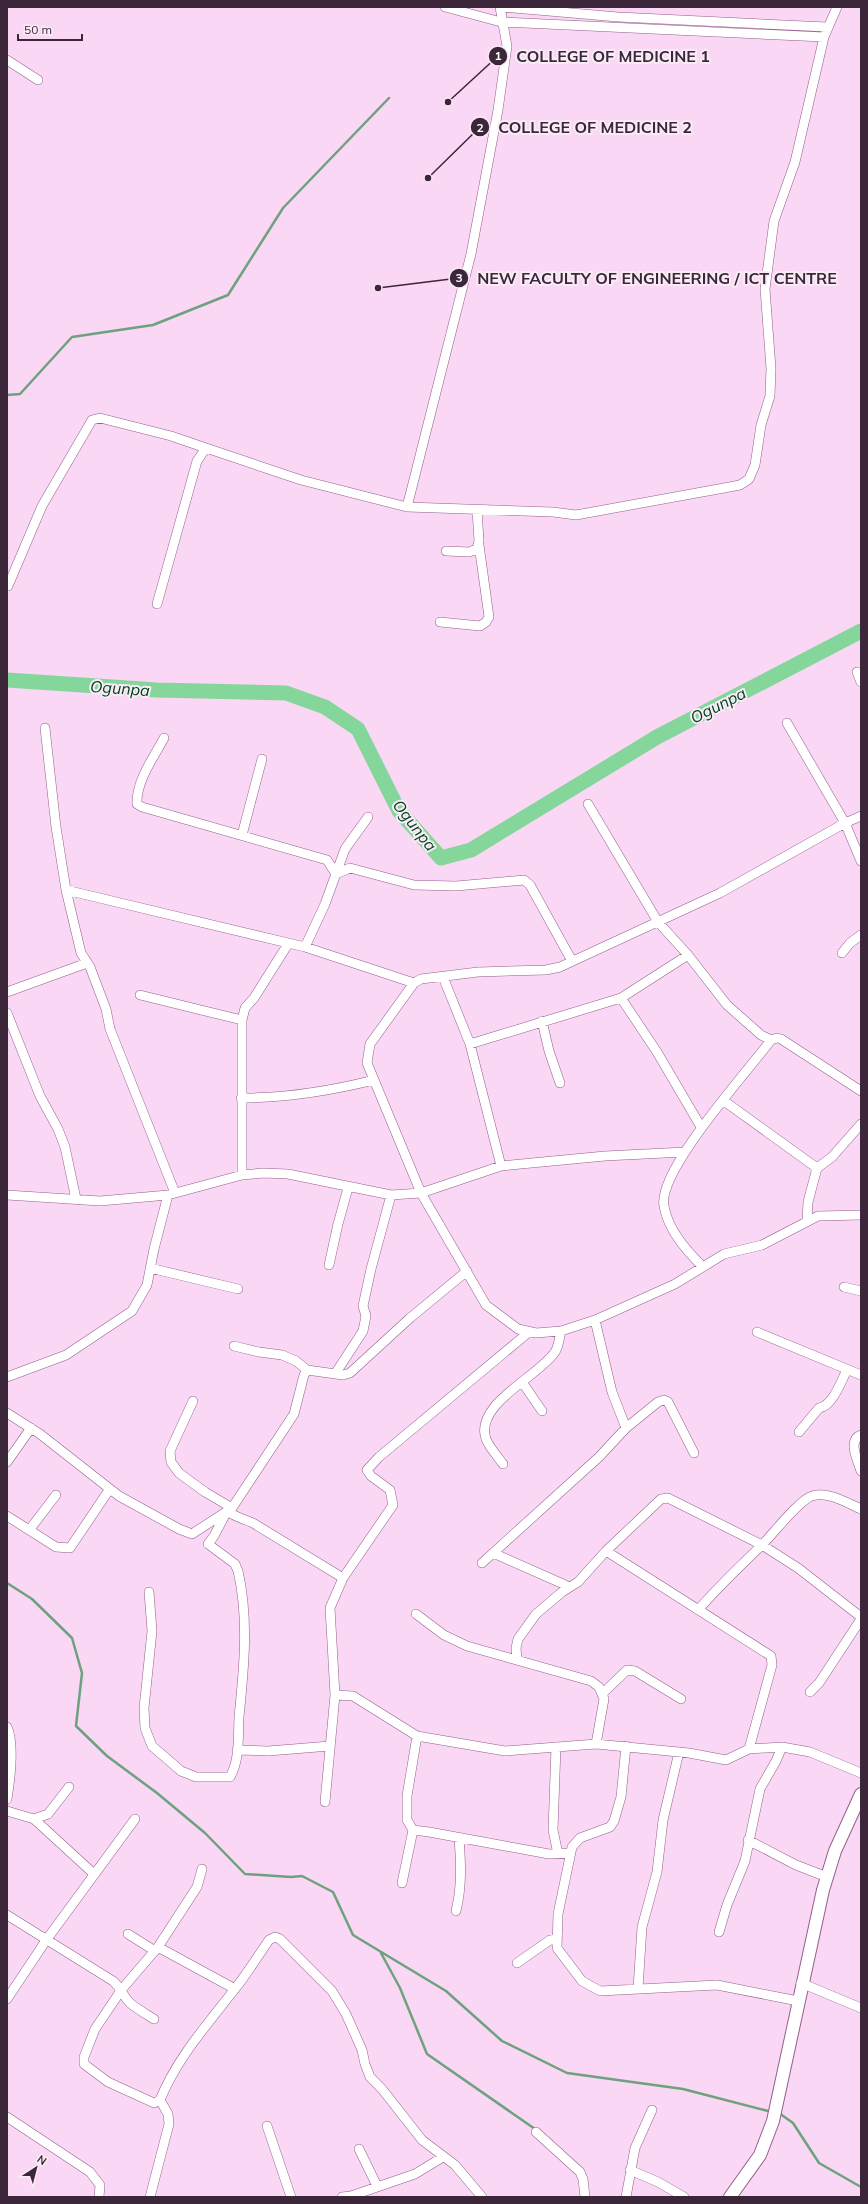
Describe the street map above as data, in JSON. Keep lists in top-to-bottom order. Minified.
{"water":["Ogunpa"],"places":["COLLEGE OF MEDICINE 1","COLLEGE OF MEDICINE 2","NEW FACULTY OF ENGINEERING / ICT CENTRE"],"scale_bar":"50 m","north":"top right"}
